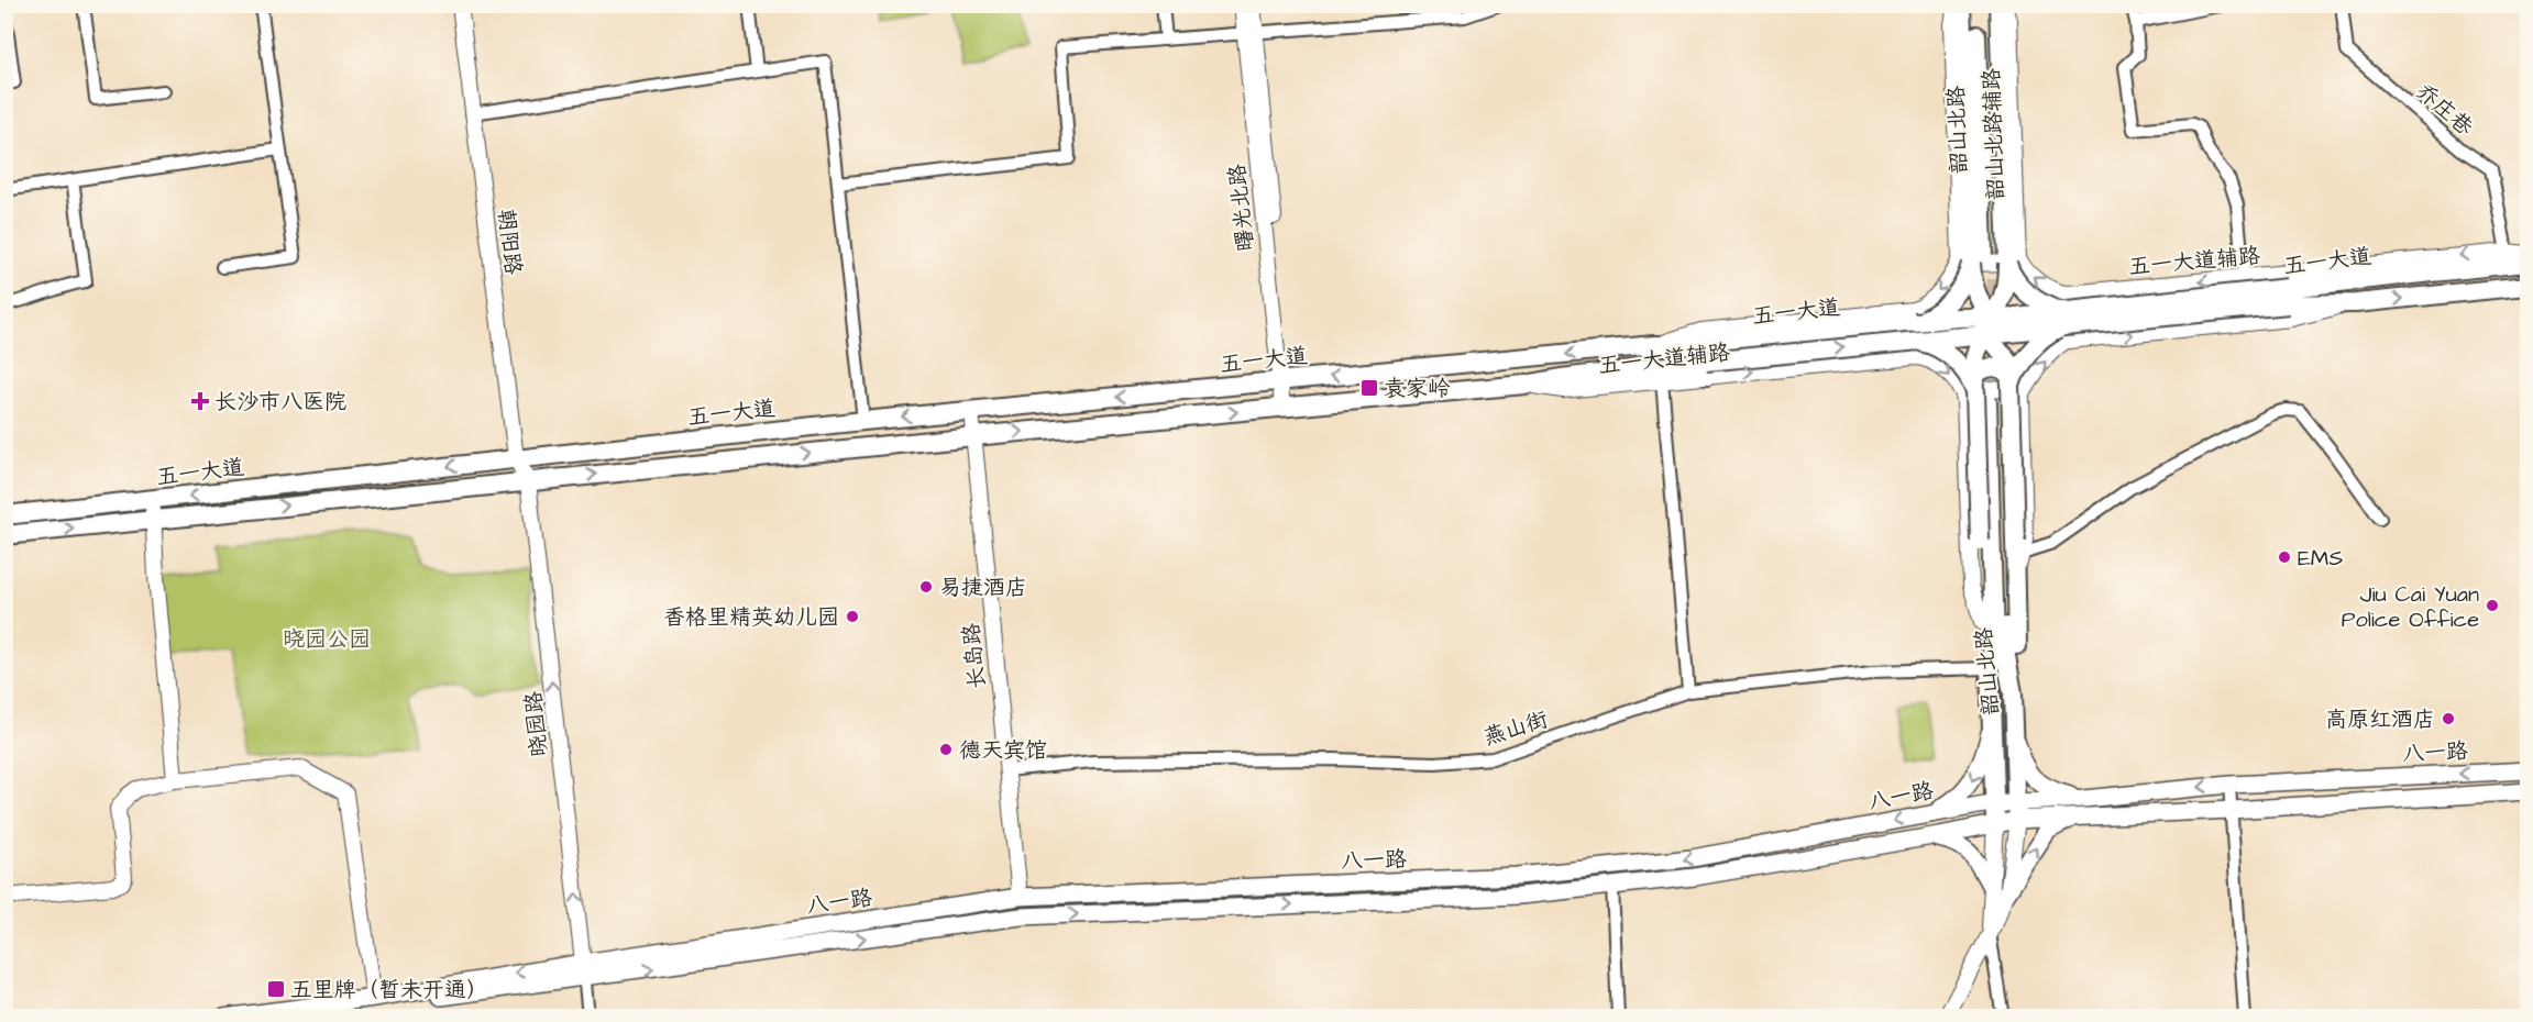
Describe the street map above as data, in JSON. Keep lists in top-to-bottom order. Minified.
{"streets":{"main road":["韶山北路","五一大道","八一路"],"street":["乔庄巷","韶山北路辅路","曙光北路","朝阳路","五一大道辅路","长岛路","晓园路","燕山街"]},"crossings":[["乔庄巷","五一大道辅路"],["韶山北路","韶山北路辅路"],["韶山北路","燕山街"],["韶山北路","八一路"],["曙光北路","五一大道"],["朝阳路","五一大道"],["朝阳路","晓园路"],["五一大道辅路","五一大道"],["五一大道","长岛路"],["五一大道","晓园路"],["长岛路","燕山街"],["长岛路","八一路"],["晓园路","八一路"]],"one_way":["晓园路"],"parks":["晓园公园"],"places":{"transit":["袁家岭","五里牌（暂未开通）"],"health":["长沙市八医院"],"other":["EMS","易捷酒店","Jiu Cai Yuan Police Office","香格里精英幼儿园","高原红酒店","德天宾馆"]}}
